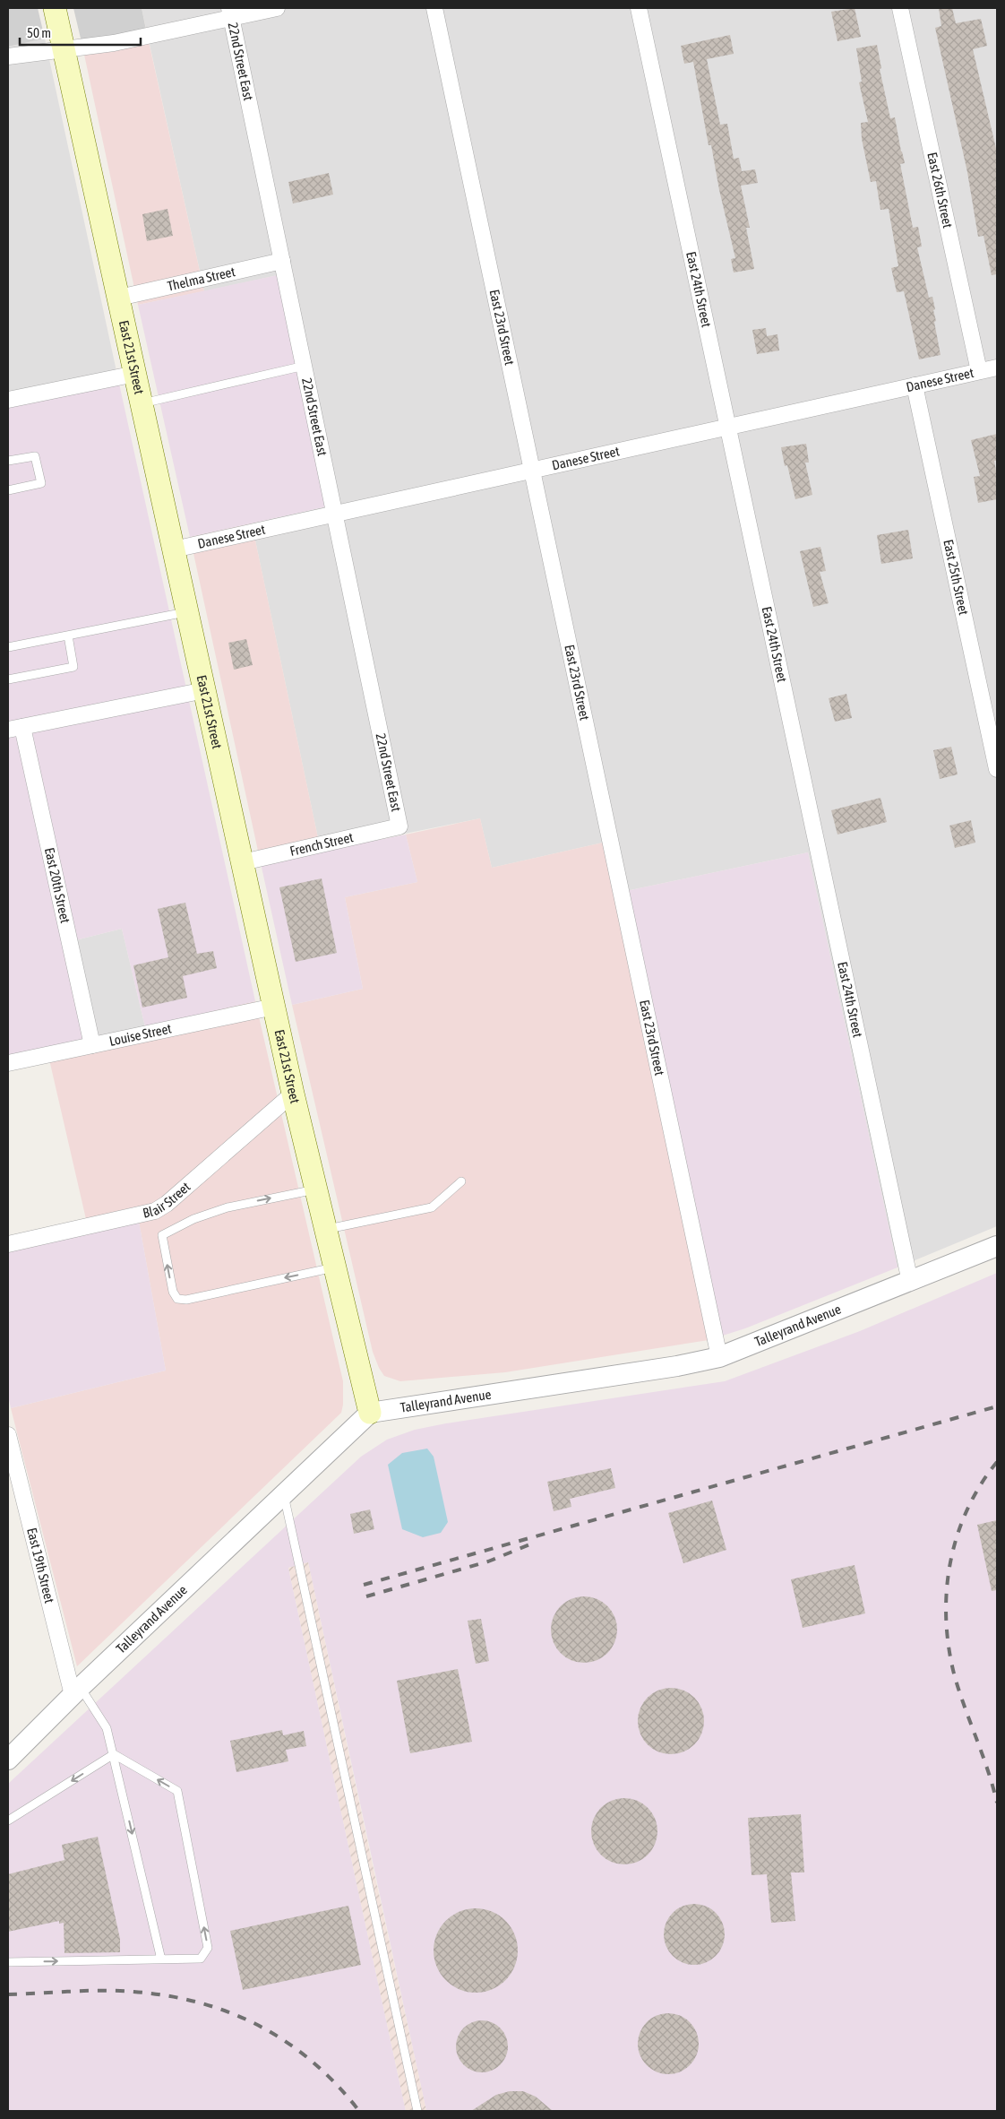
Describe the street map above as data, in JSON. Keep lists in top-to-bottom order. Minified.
{"streets":{"main road":["East 21st Street"],"street":["22nd Street East","East 26th Street","Thelma Street","East 24th Street","East 23rd Street","Danese Street","East 25th Street","French Street","East 20th Street","Louise Street","Blair Street","Talleyrand Avenue","East 19th Street"]},"crossings":[["22nd Street East","Thelma Street"],["22nd Street East","Danese Street"],["22nd Street East","French Street"],["East 26th Street","Danese Street"],["Thelma Street","East 21st Street"],["East 24th Street","Danese Street"],["East 24th Street","Talleyrand Avenue"],["East 23rd Street","Danese Street"],["East 23rd Street","Talleyrand Avenue"],["East 21st Street","Danese Street"],["East 21st Street","French Street"],["East 21st Street","Louise Street"],["East 21st Street","Blair Street"],["East 21st Street","Talleyrand Avenue"],["Danese Street","East 25th Street"],["East 20th Street","Louise Street"],["Talleyrand Avenue","East 19th Street"]],"scale_bar":"50 m"}
